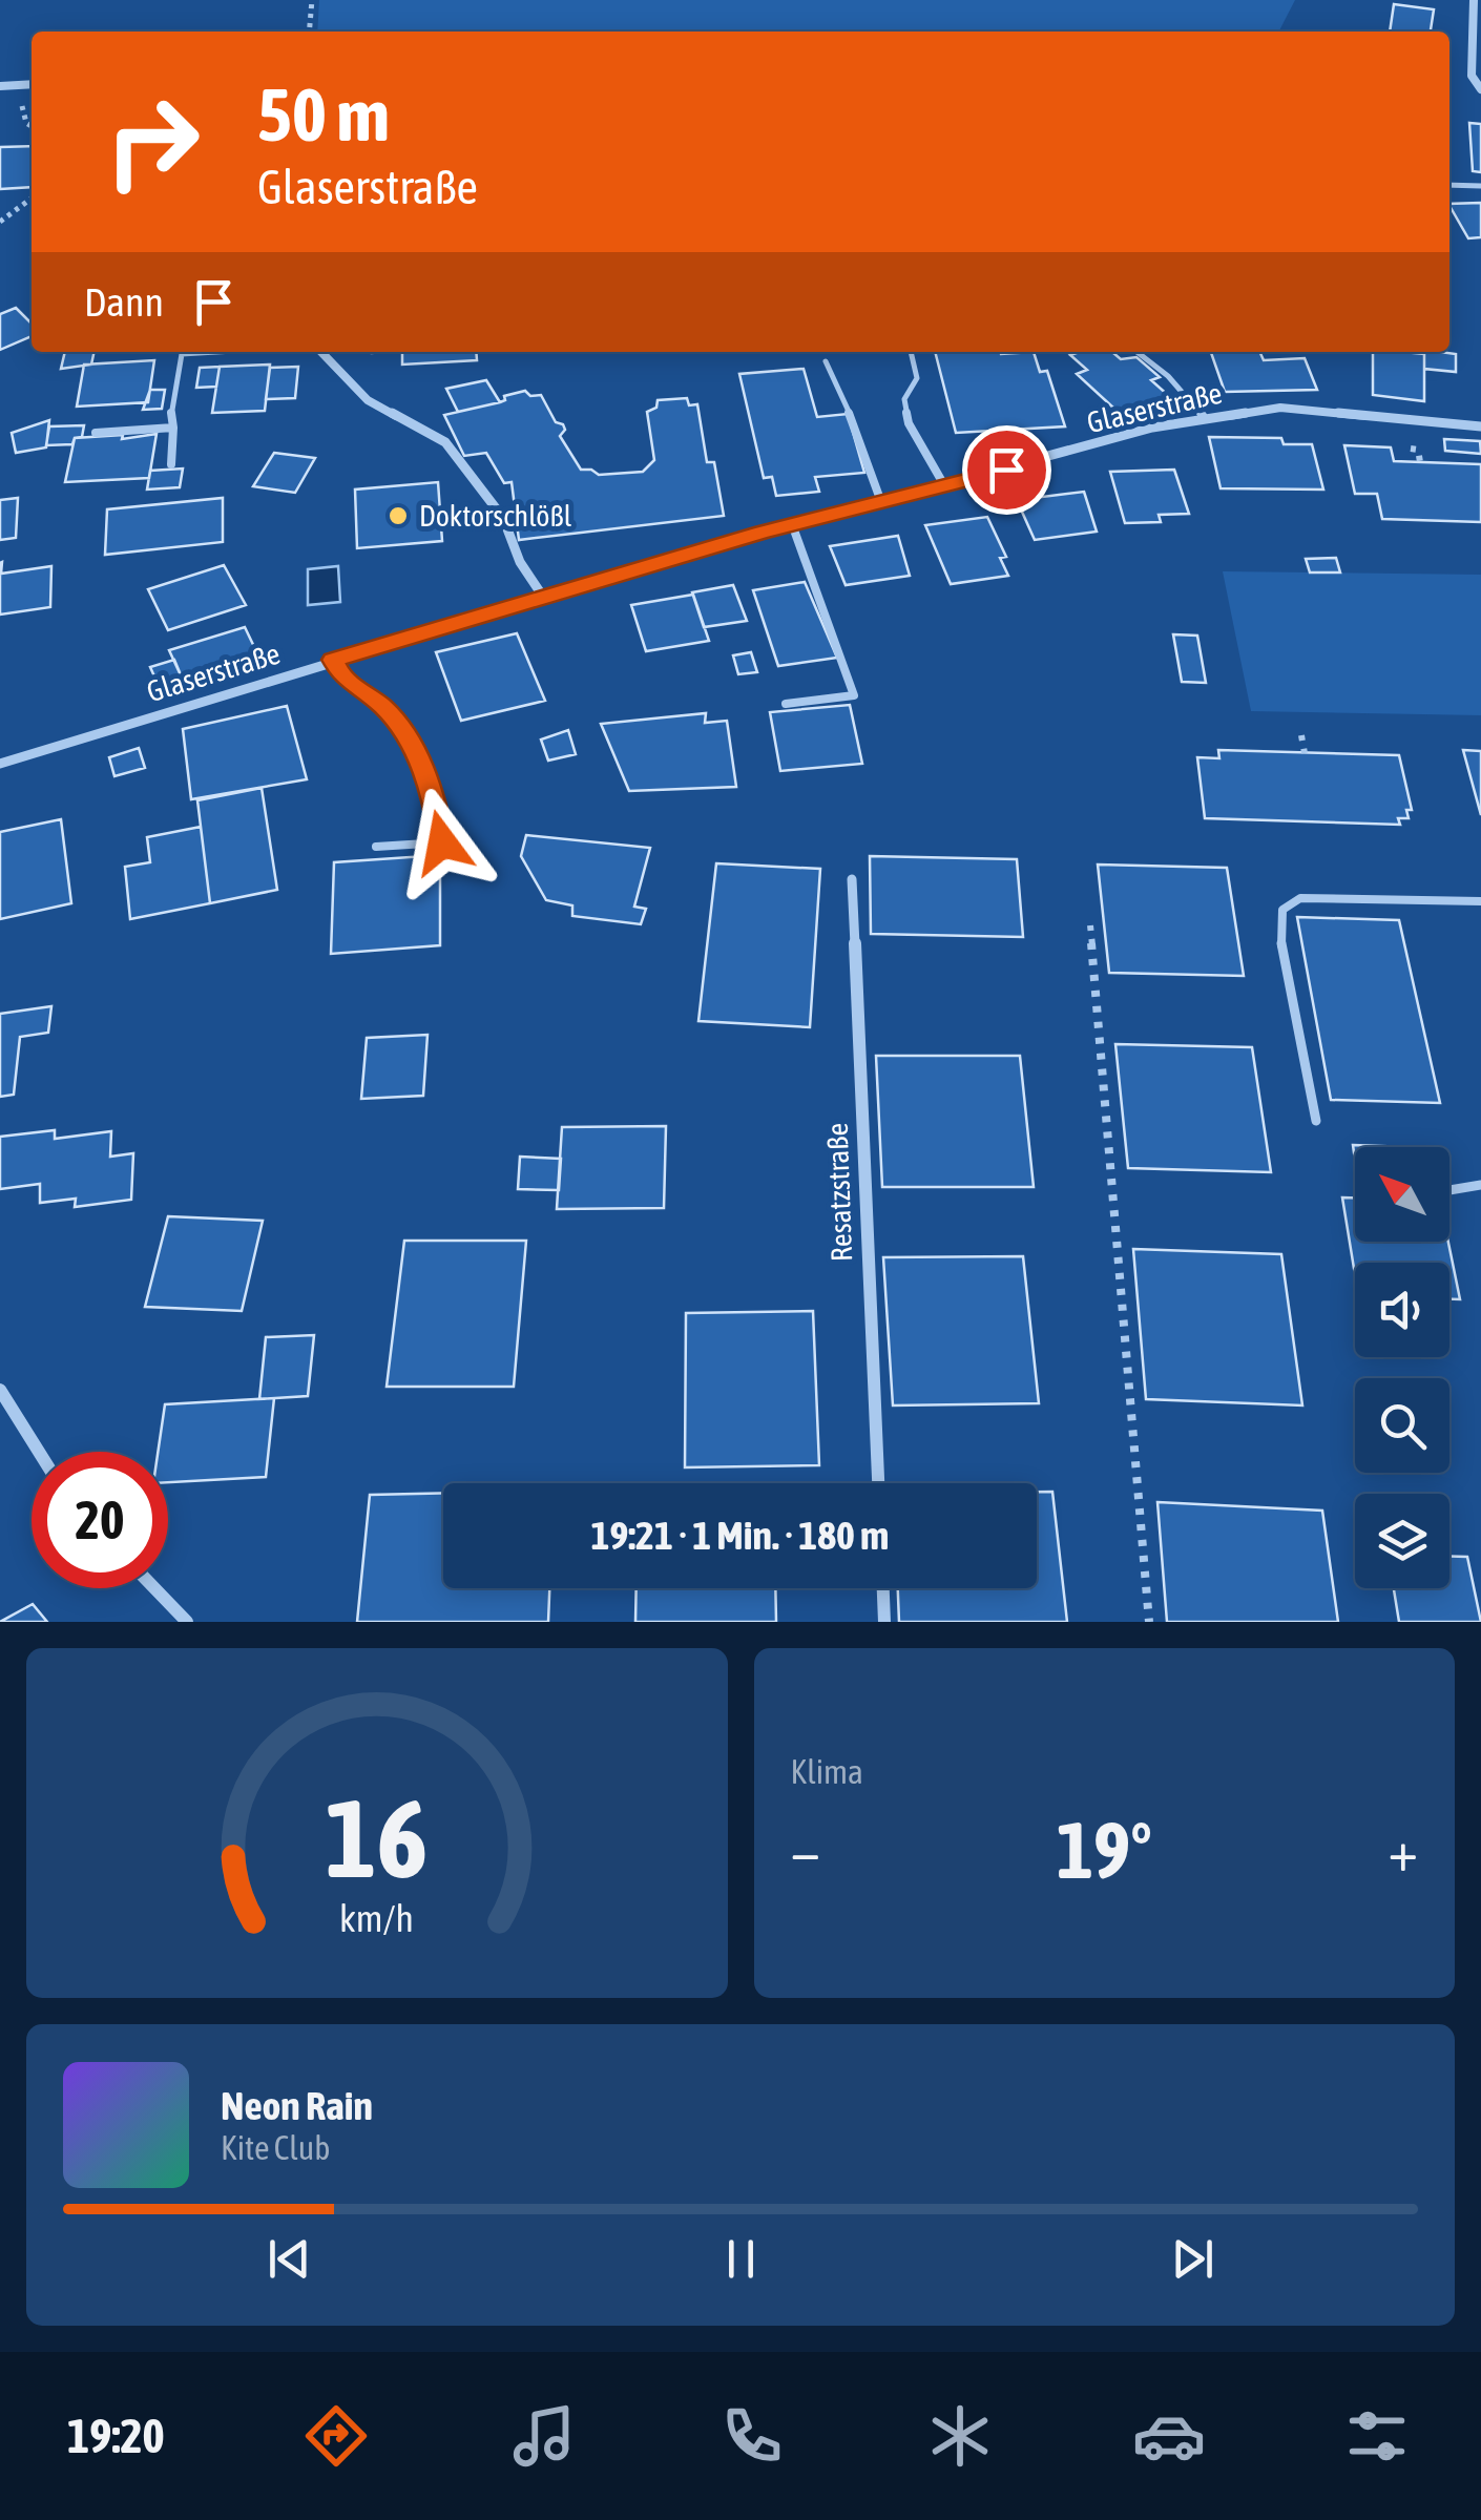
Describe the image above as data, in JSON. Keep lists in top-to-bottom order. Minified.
{"streets":{"street":["Glaserstraße","Resatzstraße"]},"places":["Doktorschlößl"],"north":"top left","page":{"turn":["50 m","Glaserstraße"],"then":"Dann","limit":"20","trip":"19:21 · 1 Min. · 180 m","tile":"Klima","heat":["−","19°","+"],"song":["Neon Rain","Kite Club"],"tabs":"19:20","gauge":["16","km/h"]}}
